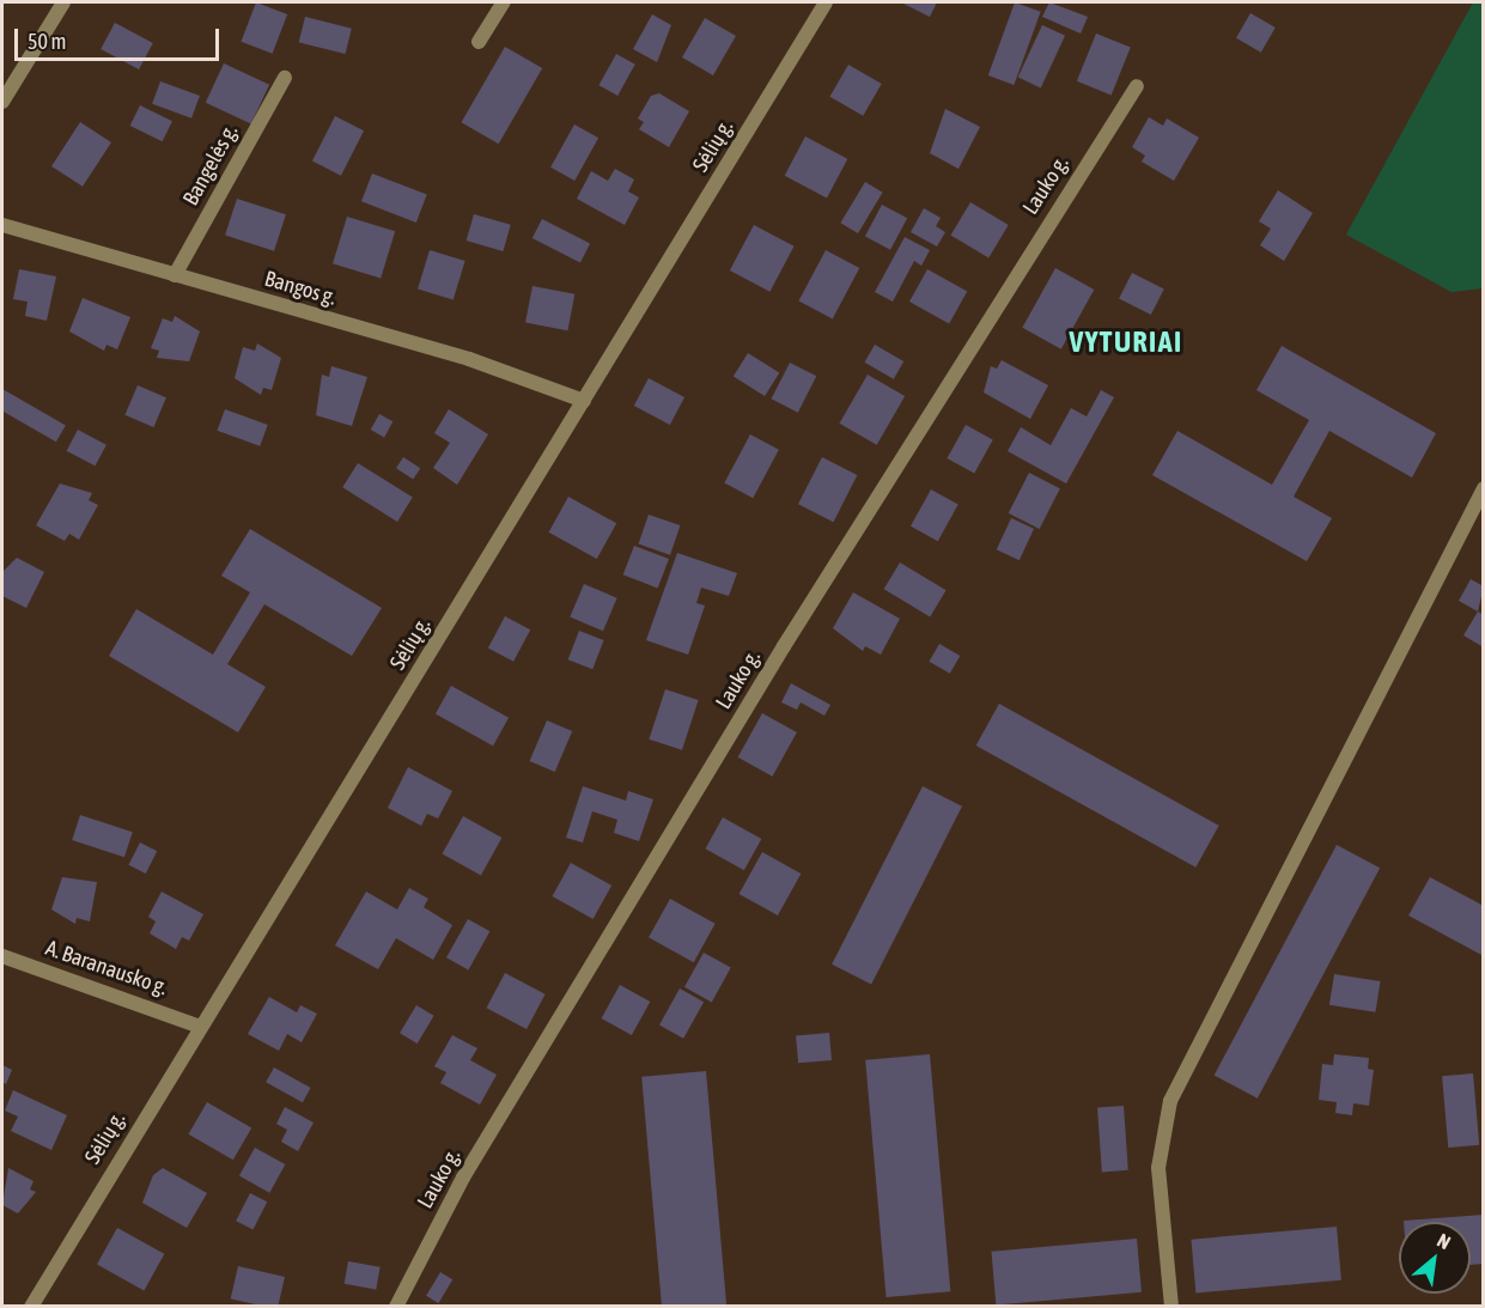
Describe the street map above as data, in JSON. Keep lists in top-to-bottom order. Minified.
{"streets":{"street":["Sėlių g.","Bangelės g.","Lauko g.","Bangos g.","A. Baranausko g."]},"crossings":[["Sėlių g.","Bangos g."],["Sėlių g.","A. Baranausko g."],["Bangelės g.","Bangos g."]],"districts":["VYTURIAI"],"scale_bar":"50 m","north":"top right"}
